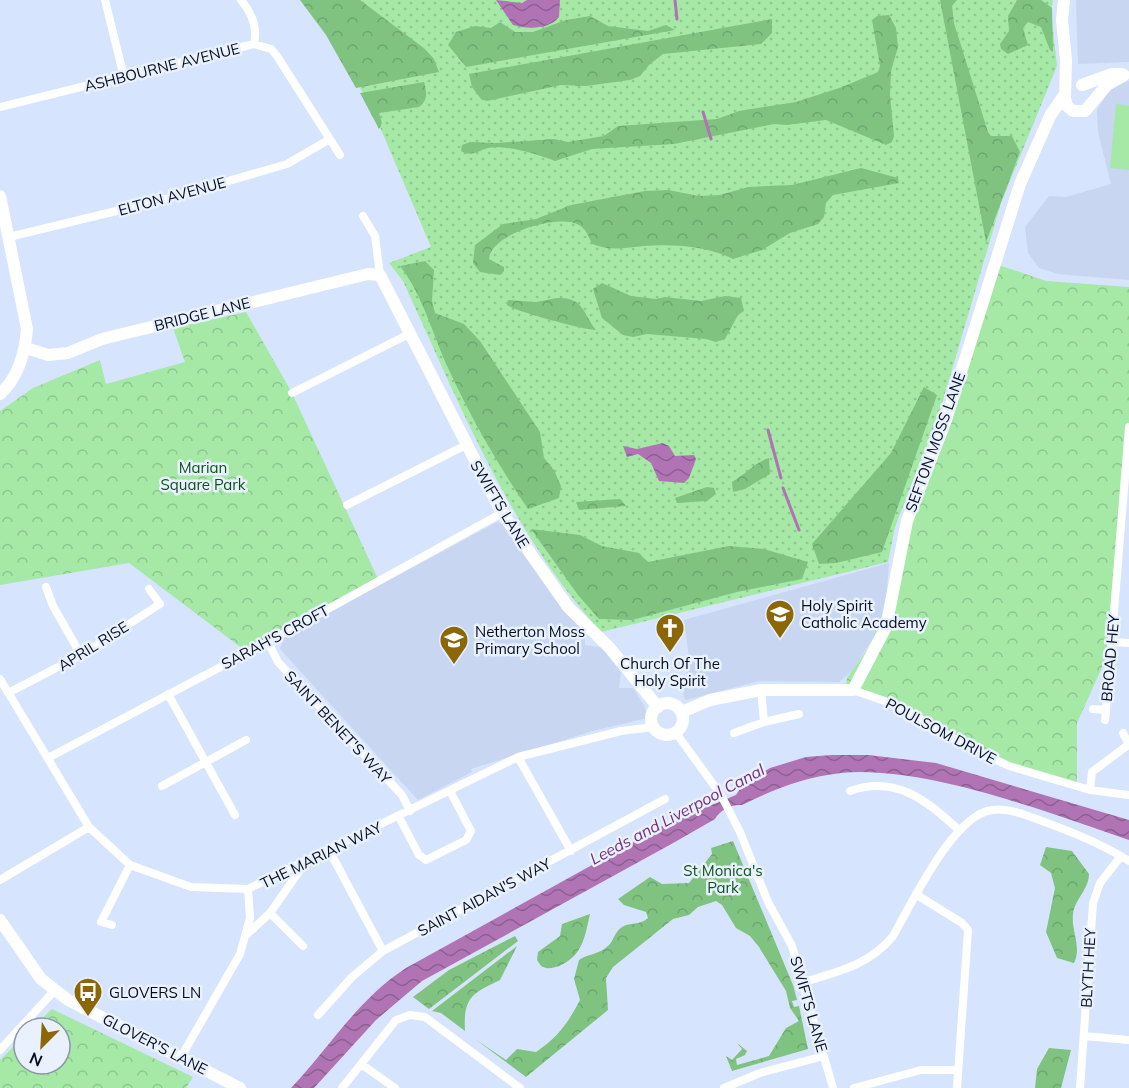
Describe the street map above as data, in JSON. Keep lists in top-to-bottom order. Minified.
{"streets":{"street":["ASHBOURNE AVENUE","ELTON AVENUE","BRIDGE LANE","SEFTON MOSS LANE","SWIFTS LANE","SARAH'S CROFT","APRIL RISE","BROAD HEY","SAINT BENET'S WAY","POULSOM DRIVE","THE MARIAN WAY","SAINT AIDAN'S WAY","BLYTH HEY","GLOVER'S LANE"]},"crossings":[["ASHBOURNE AVENUE","ELTON AVENUE"],["BRIDGE LANE","SWIFTS LANE"],["SEFTON MOSS LANE","POULSOM DRIVE"],["SWIFTS LANE","SARAH'S CROFT"],["SWIFTS LANE","POULSOM DRIVE"],["SWIFTS LANE","THE MARIAN WAY"],["SARAH'S CROFT","SAINT BENET'S WAY"],["SARAH'S CROFT","THE MARIAN WAY"],["APRIL RISE","THE MARIAN WAY"],["SAINT BENET'S WAY","THE MARIAN WAY"],["POULSOM DRIVE","THE MARIAN WAY"]],"water":["Leeds and Liverpool Canal"],"parks":["Marian Square Park","St Monica's Park"],"places":{"school or university":["Holy Spirit Catholic Academy","Netherton Moss Primary School"],"church":["Church Of The Holy Spirit"],"bus stop":["GLOVERS LN"]},"north":"bottom left"}
